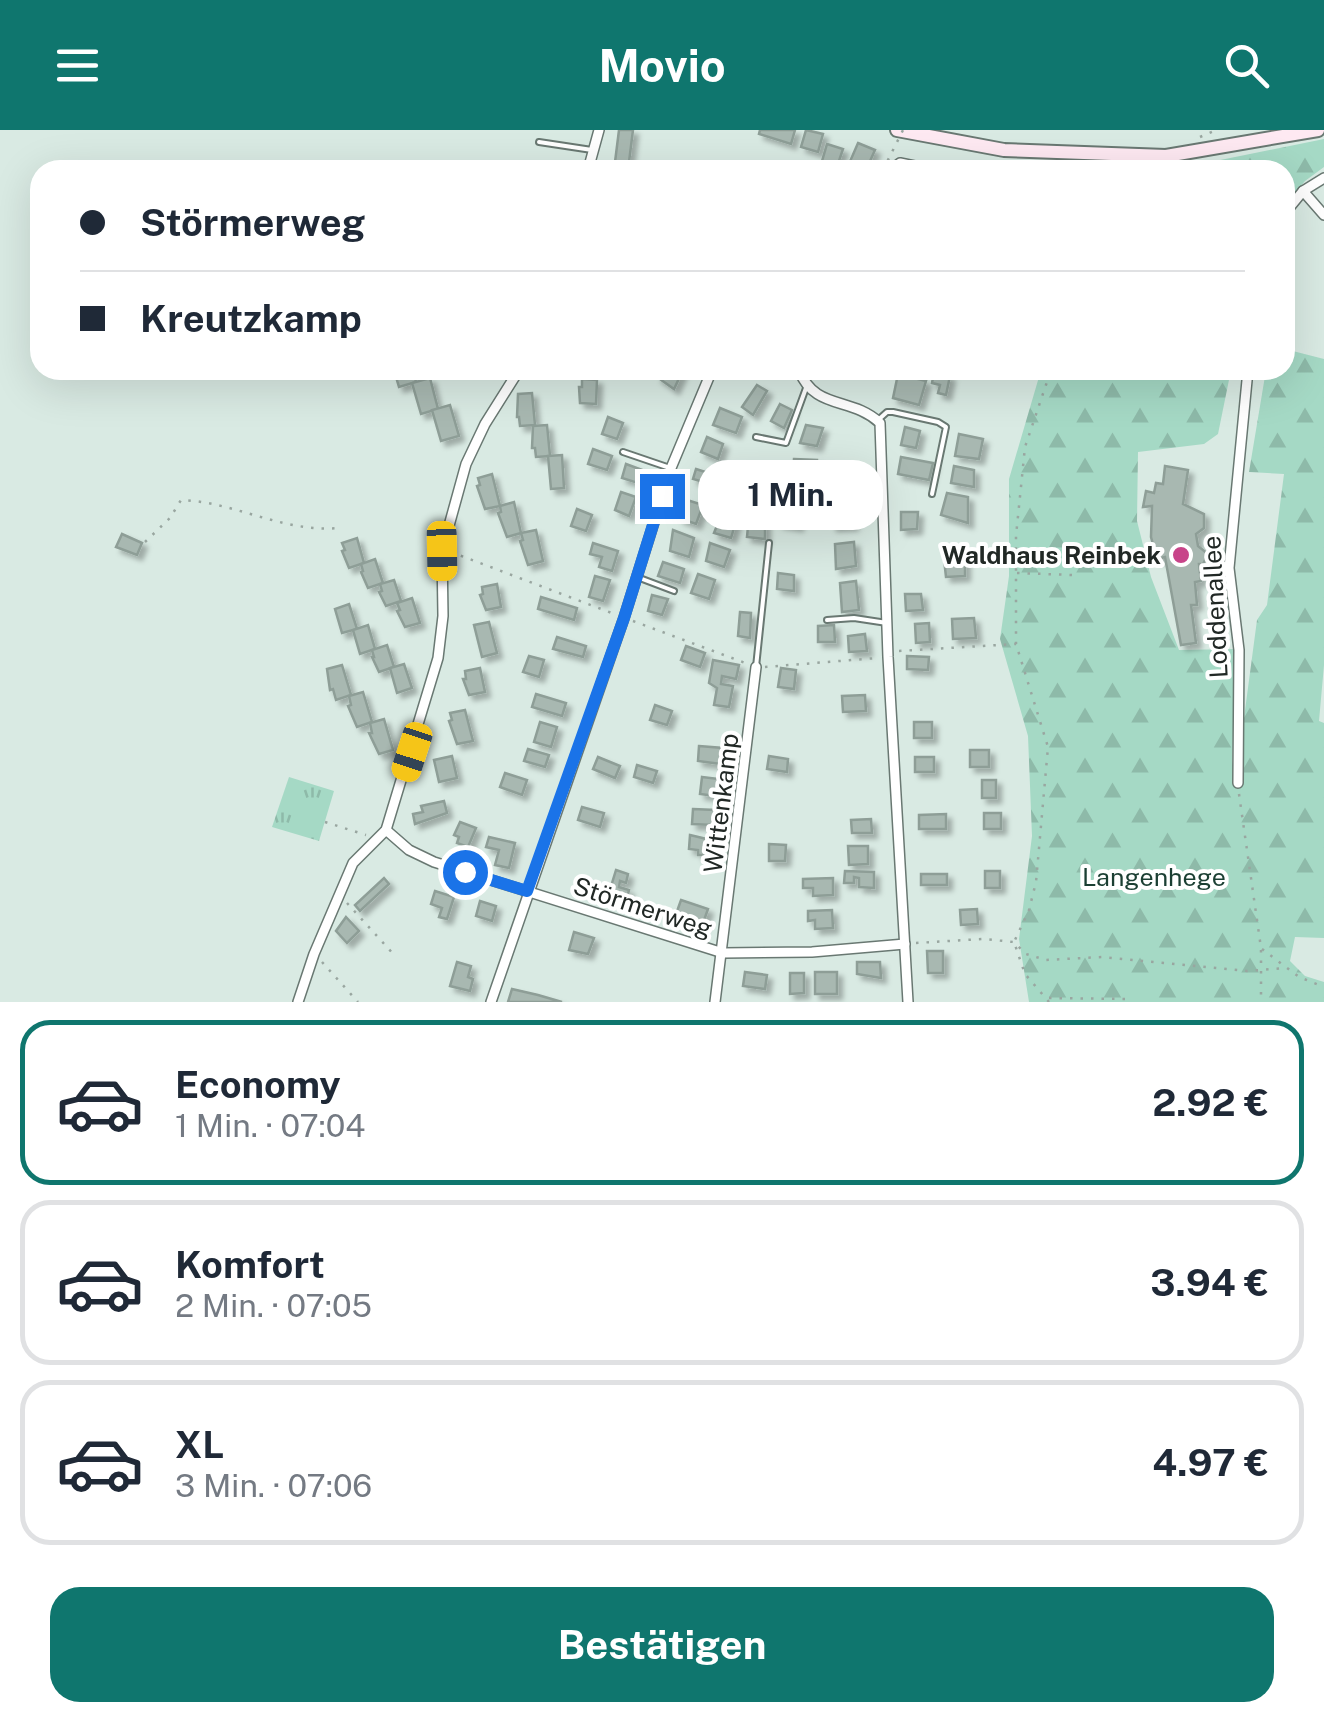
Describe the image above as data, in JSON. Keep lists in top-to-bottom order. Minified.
{"streets":{"street":["Loddenallee","Wittenkamp","Störmerweg"]},"crossings":[["Wittenkamp","Störmerweg"]],"parks":["Langenhege"],"places":["Waldhaus Reinbek"],"page":{"header":"Movio","banner":["Störmerweg","Kreutzkamp"],"bubble":"1 Min.","list":[{"name":"Economy","note":"1 Min. · 07:04","value":"2.92 €"},{"name":"Komfort","note":"2 Min. · 07:05","value":"3.94 €"},{"name":"XL","note":"3 Min. · 07:06","value":"4.97 €"}],"buttons":"Bestätigen"}}
